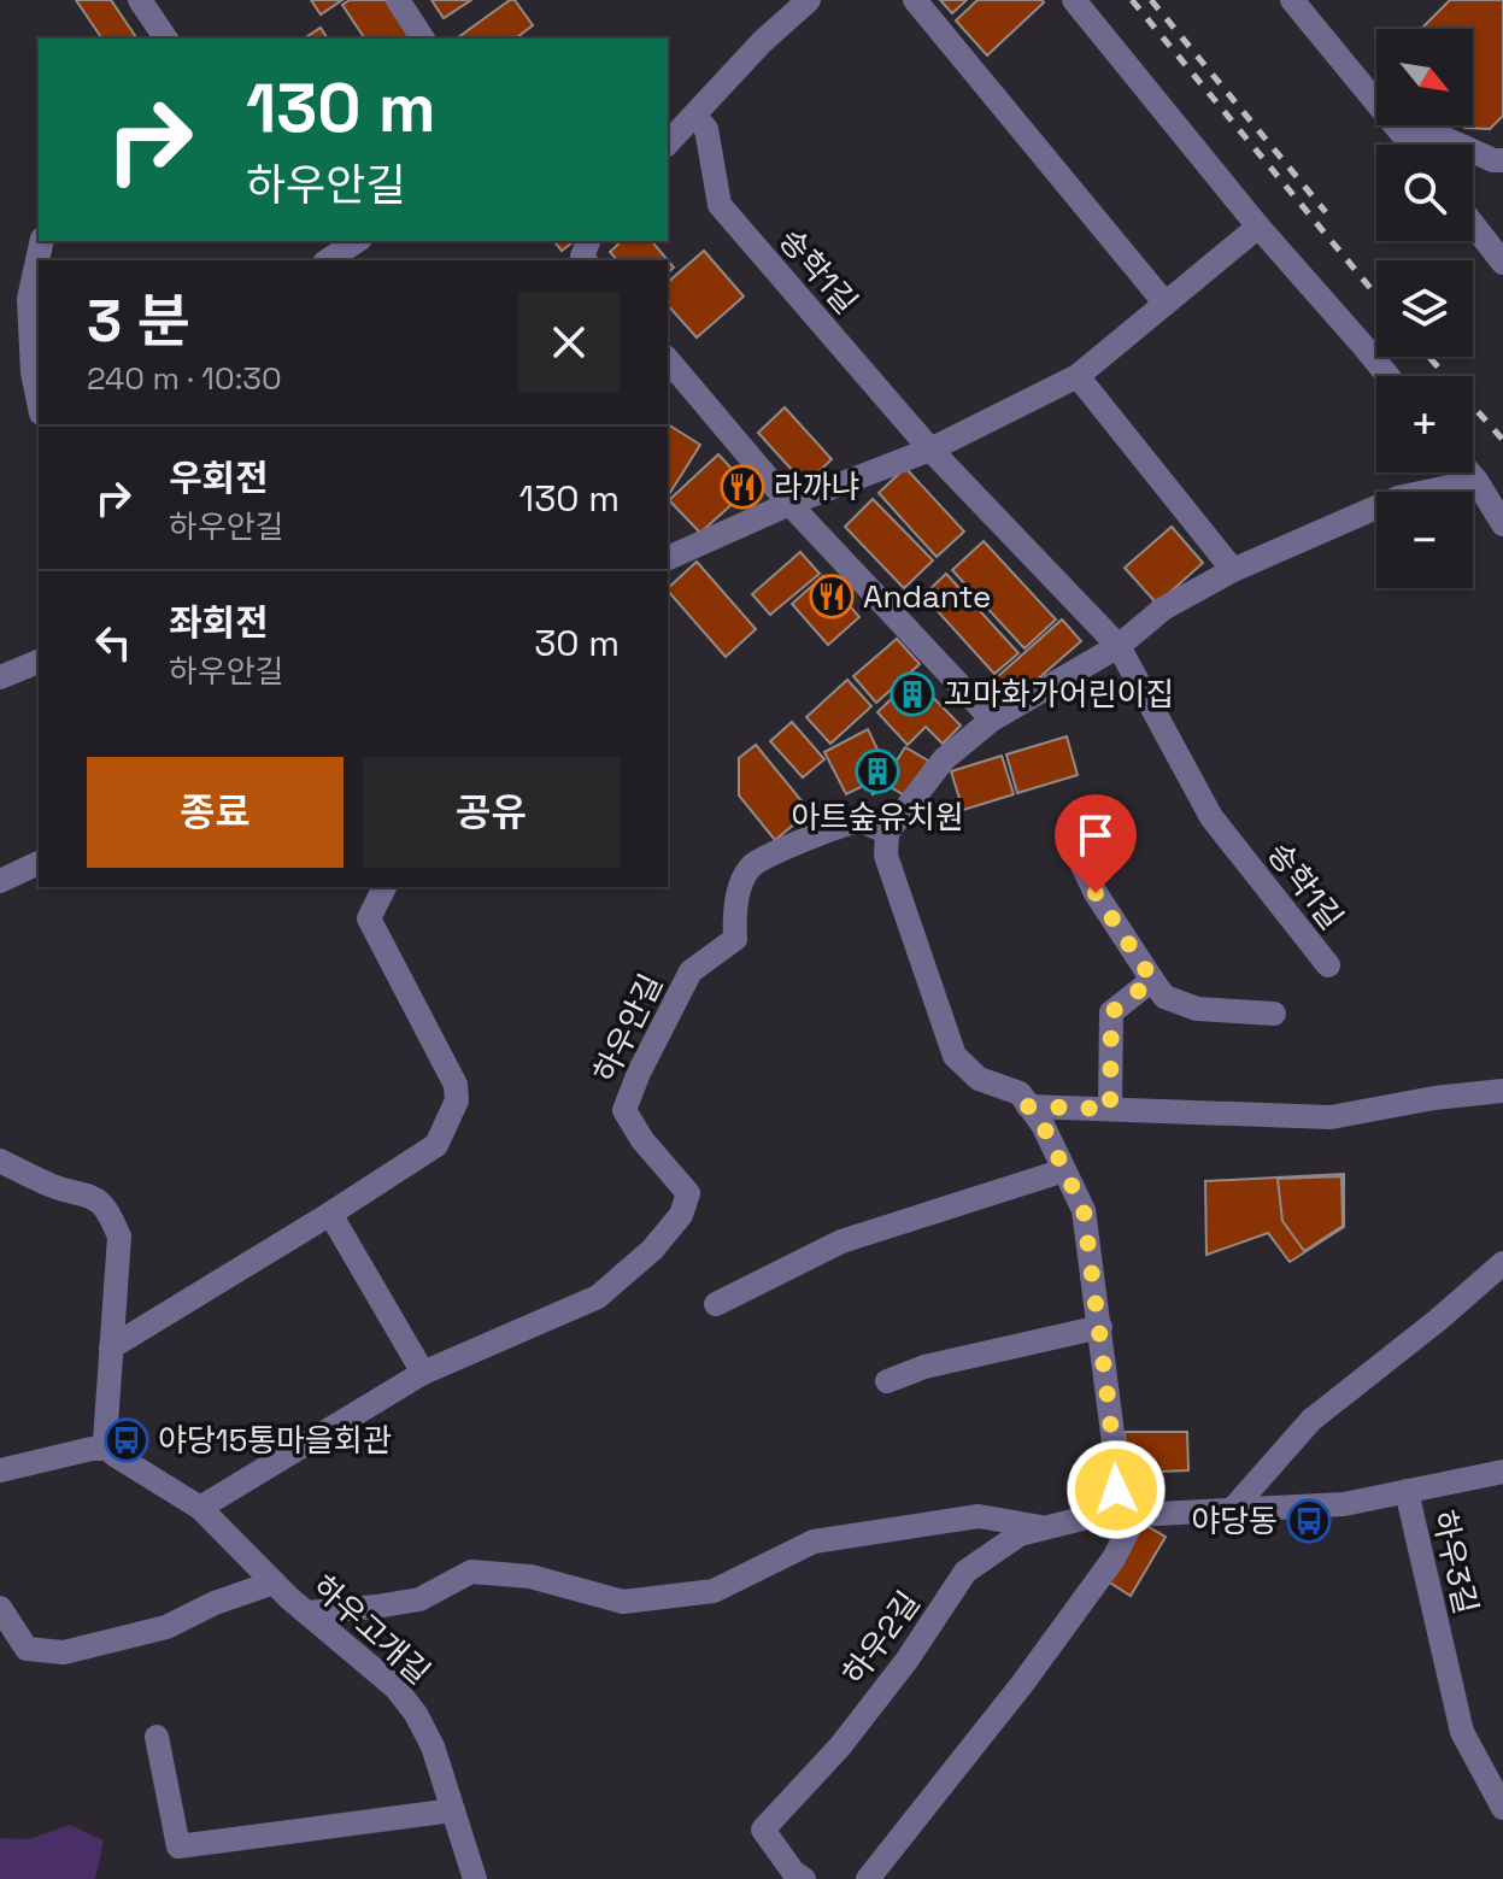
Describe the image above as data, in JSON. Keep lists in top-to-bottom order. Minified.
{"streets":{"street":["송학1길","하우안길","하우3길","하우고개길","하우2길"]},"crossings":[["하우3길","하우2길"]],"places":{"restaurant":["라까냐","Andante"],"building":["꼬마화가어린이집","아트숲유치원"],"bus stop":["야당15통마을회관","야당동"]},"north":"bottom right","page":{"map_buttons":["+","−"],"turn":["130 m","하우안길"],"heading":["3 분","240 m · 10:30"],"list":[{"name":"우회전","note":"하우안길","value":"130 m"},{"name":"좌회전","note":"하우안길","value":"30 m"}],"buttons":["종료","공유"]}}
